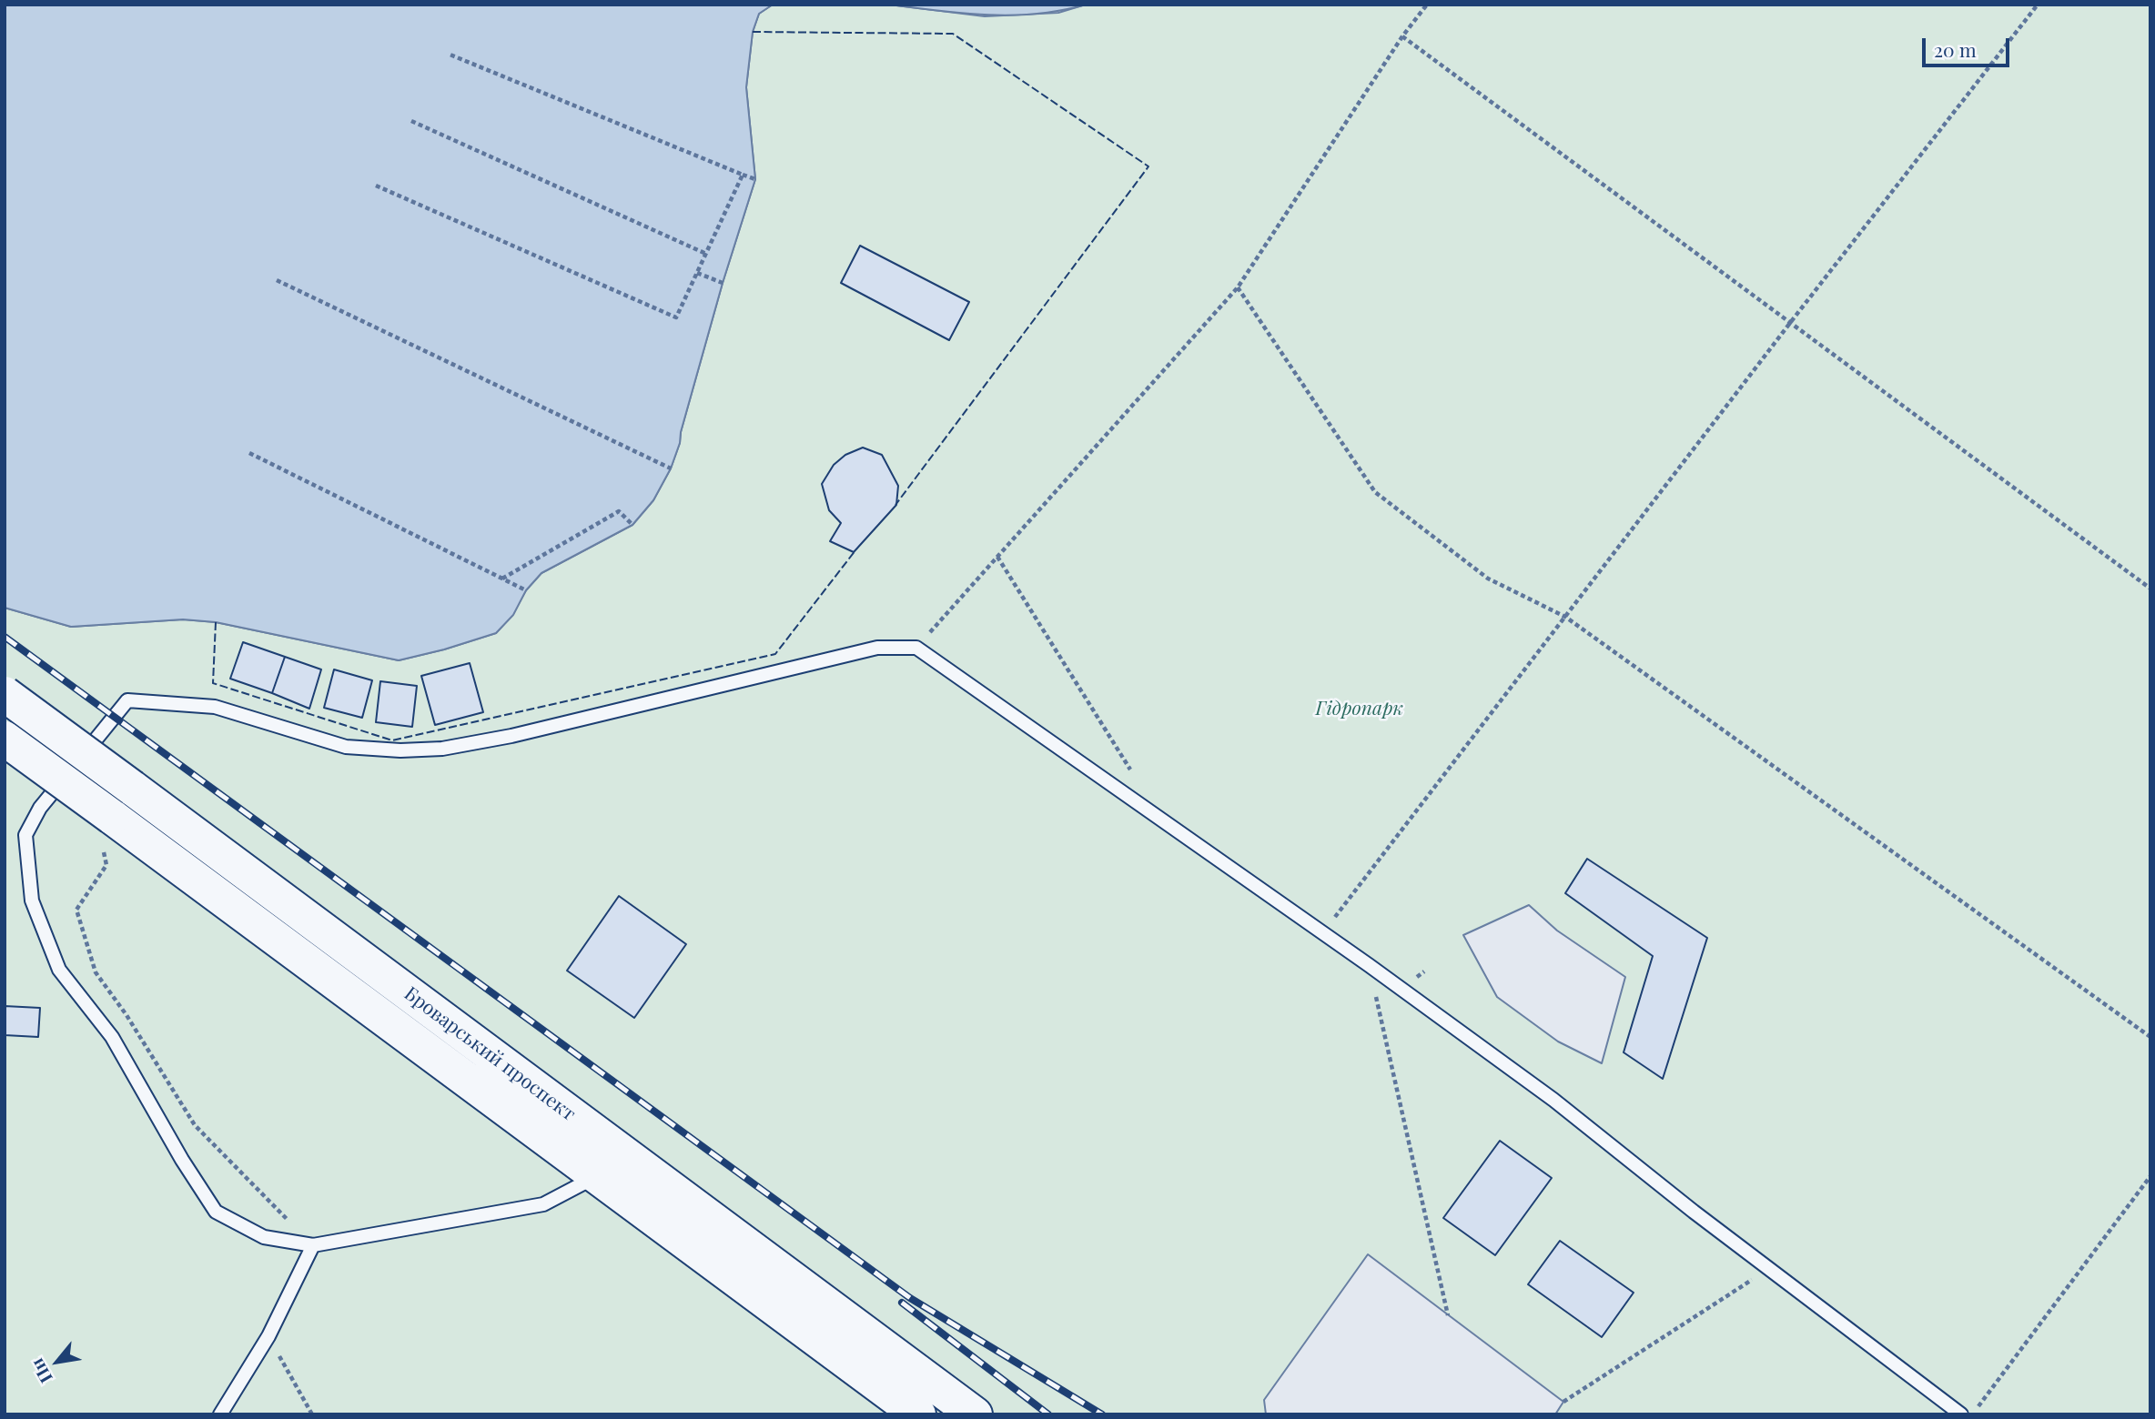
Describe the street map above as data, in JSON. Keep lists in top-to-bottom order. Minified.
{"streets":{"main road":["Броварський проспект"]},"parks":["Гідропарк"],"scale_bar":"20 m","north":"bottom left"}
